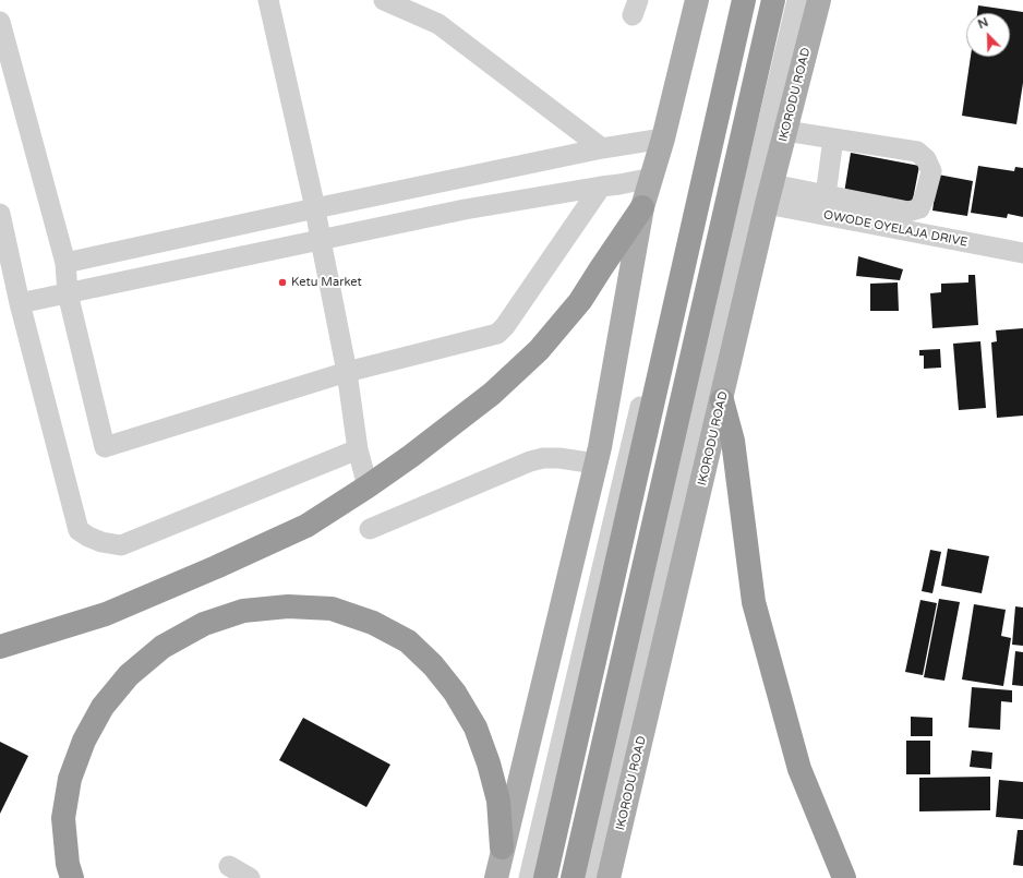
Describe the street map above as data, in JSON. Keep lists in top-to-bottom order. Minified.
{"streets":{"main road":["IKORODU ROAD"],"street":["OWODE OYELAJA DRIVE"]},"crossings":[["IKORODU ROAD","OWODE OYELAJA DRIVE"]],"places":["Ketu Market"],"north":"top left"}
